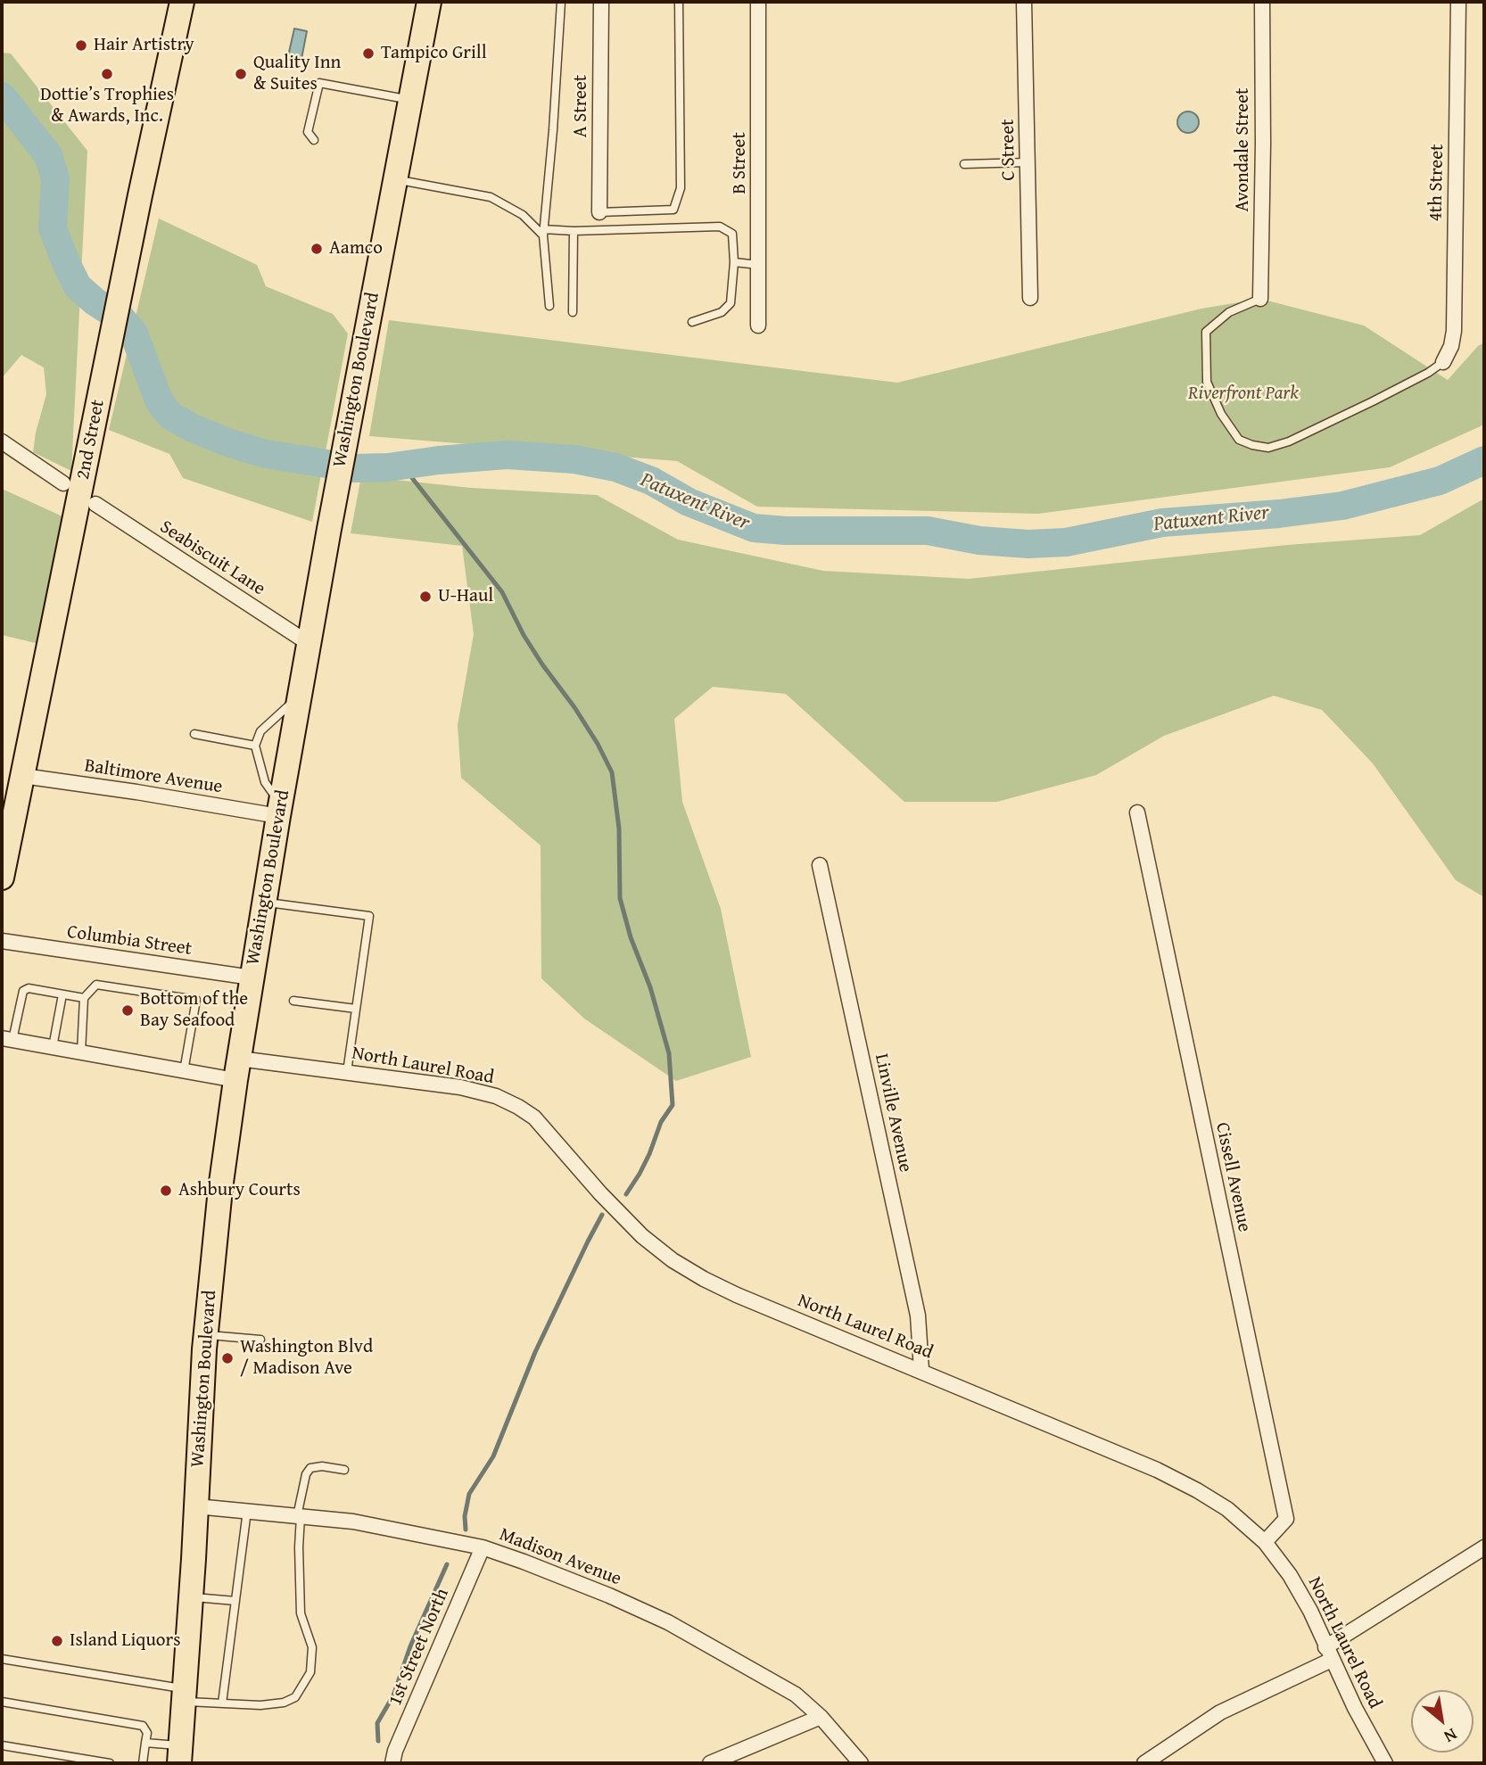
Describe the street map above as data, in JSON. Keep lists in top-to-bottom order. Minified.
{"streets":{"main road":["Washington Boulevard","2nd Street"],"street":["A Street","C Street","Avondale Street","B Street","4th Street","Seabiscuit Lane","Baltimore Avenue","Columbia Street","North Laurel Road","Linville Avenue","Cissell Avenue","Madison Avenue","1st Street North"]},"crossings":[["Washington Boulevard","Seabiscuit Lane"],["Washington Boulevard","Baltimore Avenue"],["Washington Boulevard","Columbia Street"],["Washington Boulevard","North Laurel Road"],["Washington Boulevard","Madison Avenue"],["2nd Street","Baltimore Avenue"],["North Laurel Road","Linville Avenue"],["North Laurel Road","Cissell Avenue"],["Madison Avenue","1st Street North"]],"water":["Patuxent River"],"parks":["Riverfront Park"],"places":["Hair Artistry","Tampico Grill","Dottie’s Trophies & Awards, Inc.","Quality Inn & Suites","Aamco","U-Haul","Bottom of the Bay Seafood","Ashbury Courts","Washington Blvd / Madison Ave","Island Liquors"],"north":"bottom right"}
